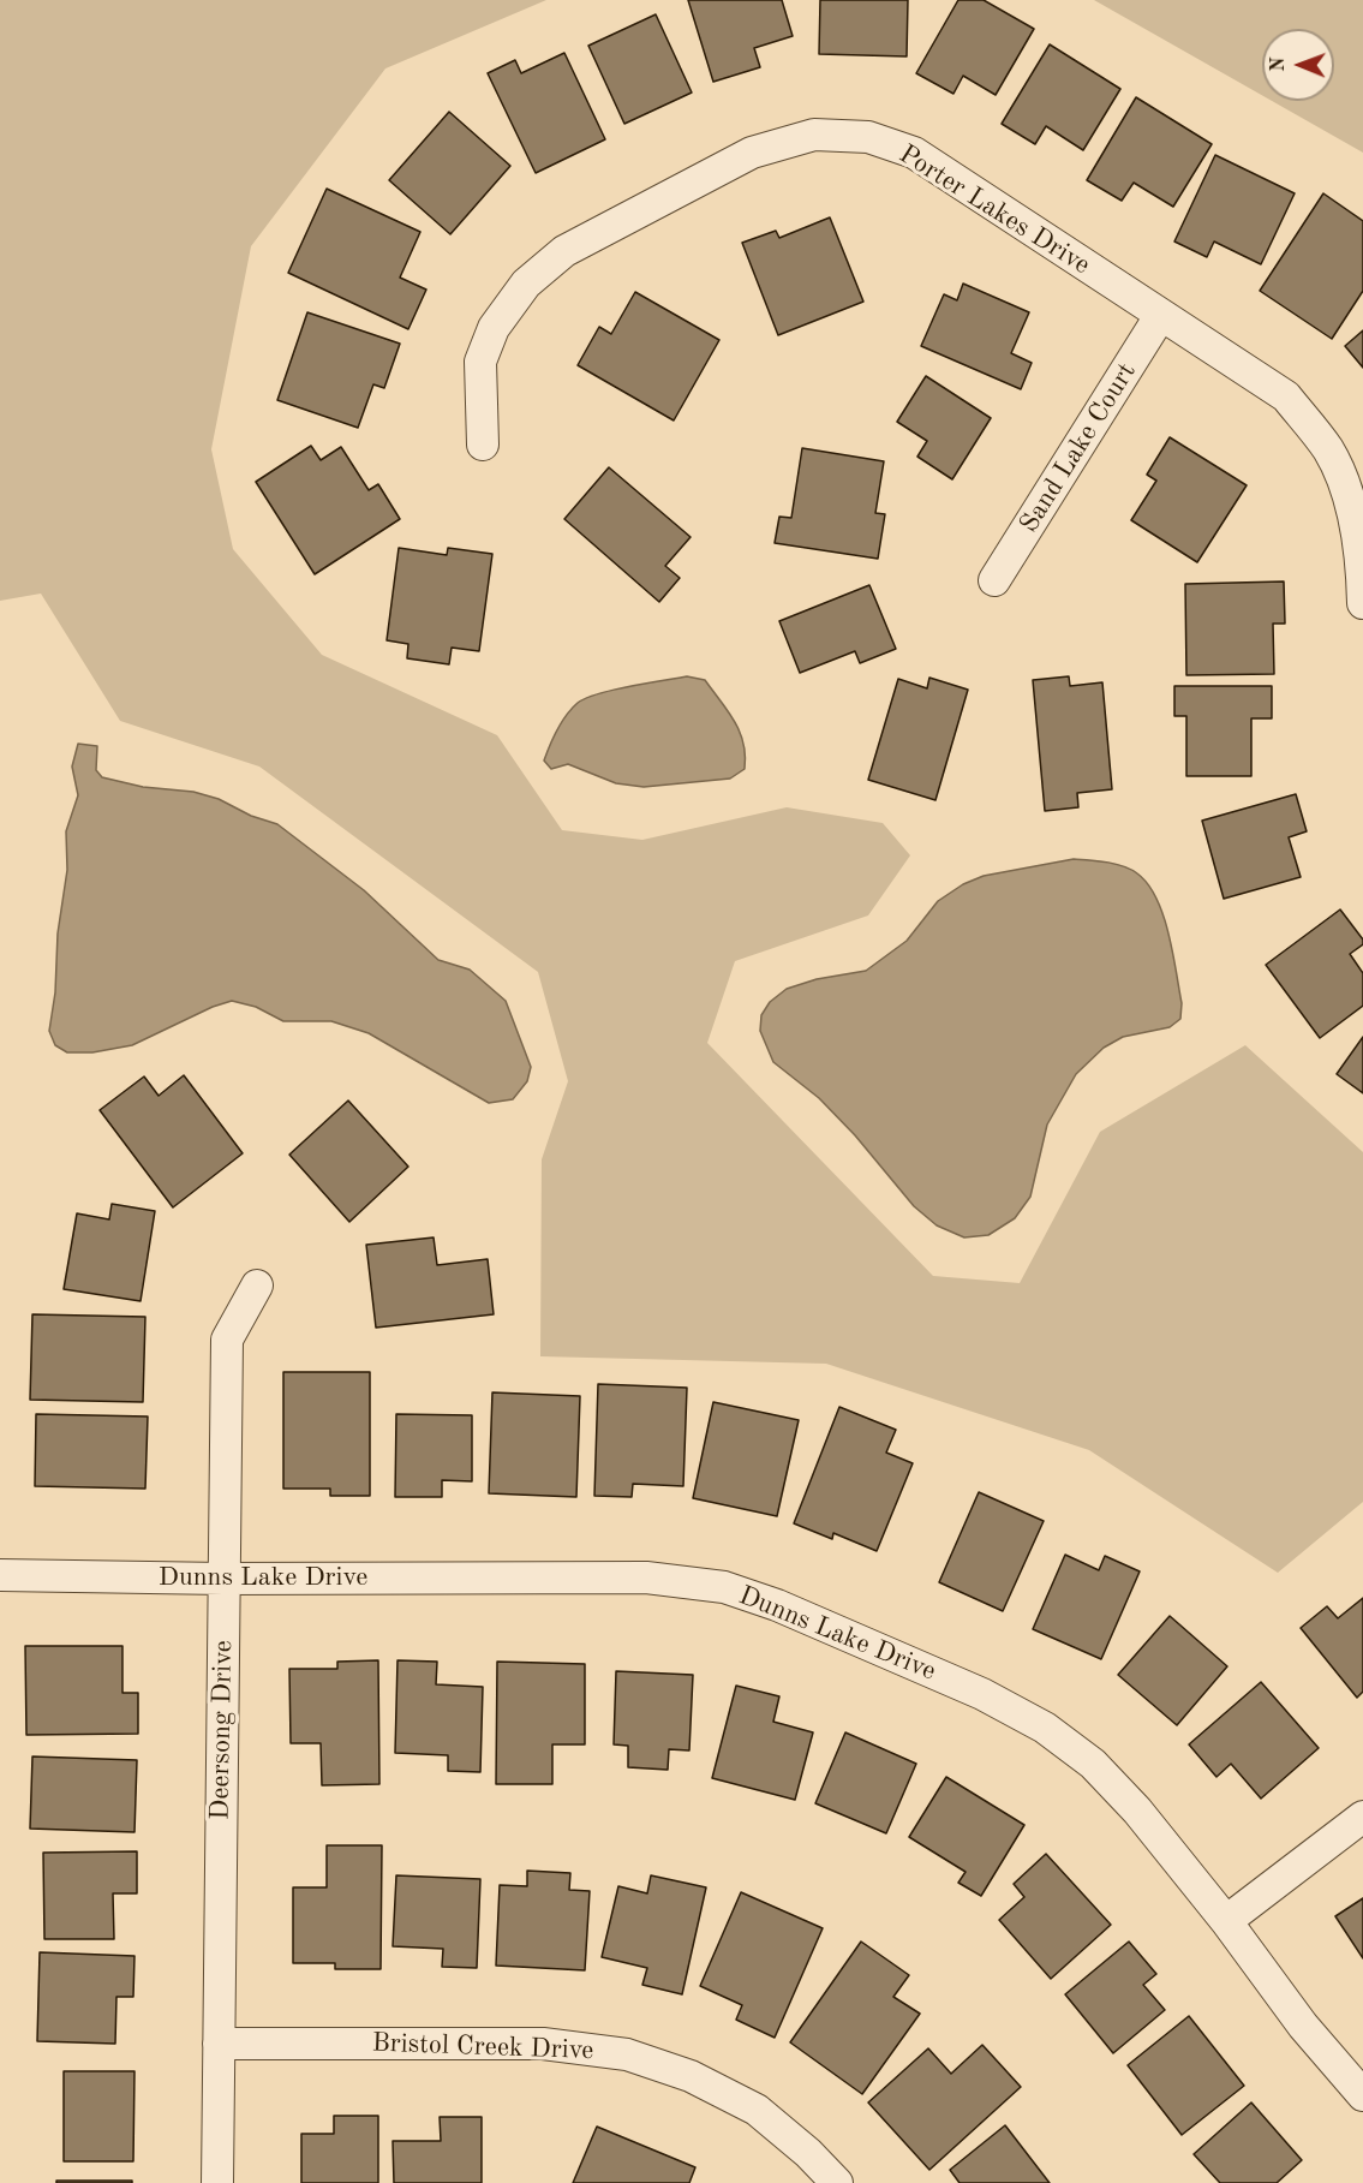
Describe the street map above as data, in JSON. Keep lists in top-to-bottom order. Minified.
{"streets":{"street":["Porter Lakes Drive","Sand Lake Court","Dunns Lake Drive","Deersong Drive","Bristol Creek Drive"]},"crossings":[["Porter Lakes Drive","Sand Lake Court"],["Dunns Lake Drive","Deersong Drive"],["Deersong Drive","Bristol Creek Drive"]],"north":"left"}
